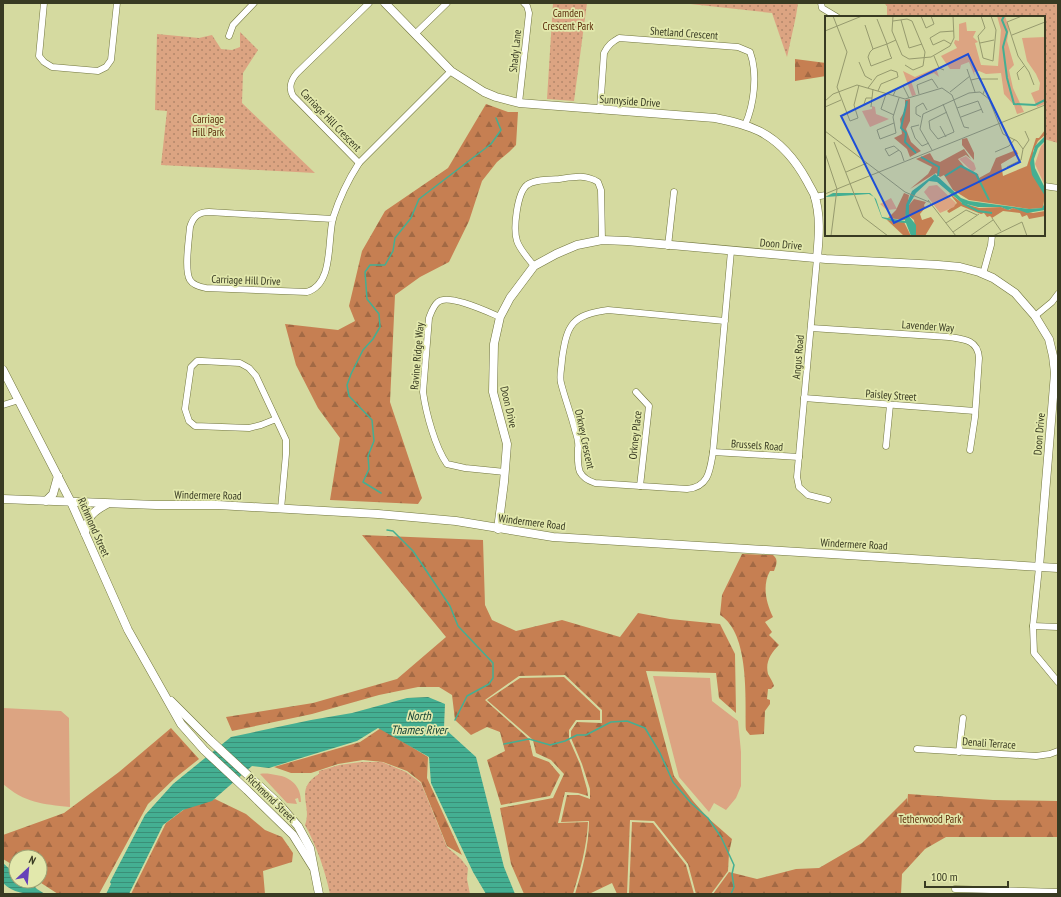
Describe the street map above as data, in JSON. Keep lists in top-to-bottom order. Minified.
{"streets":{"main road":["Sunnyside Drive","Doon Drive","Windermere Road","Richmond Street"],"street":["Shetland Crescent","Shady Lane","Carriage Hill Crescent","Carriage Hill Drive","Lavender Way","Ravine Ridge Way","Angus Road","Paisley Street","Orkney Place","Orkney Crescent","Brussels Road","Denali Terrace"]},"crossings":[["Shetland Crescent","Sunnyside Drive"],["Shady Lane","Sunnyside Drive"],["Sunnyside Drive","Doon Drive"],["Sunnyside Drive","Carriage Hill Drive"],["Sunnyside Drive","Angus Road"],["Carriage Hill Crescent","Carriage Hill Drive"],["Doon Drive","Ravine Ridge Way"],["Doon Drive","Angus Road"],["Doon Drive","Orkney Crescent"],["Doon Drive","Windermere Road"],["Lavender Way","Angus Road"],["Lavender Way","Paisley Street"],["Angus Road","Paisley Street"],["Angus Road","Brussels Road"],["Orkney Place","Orkney Crescent"],["Orkney Crescent","Brussels Road"],["Windermere Road","Richmond Street"]],"water":["North Thames River"],"parks":["Camden Crescent Park","Carriage Hill Park","Tetherwood Park"],"scale_bar":"100 m","north":"top right"}
